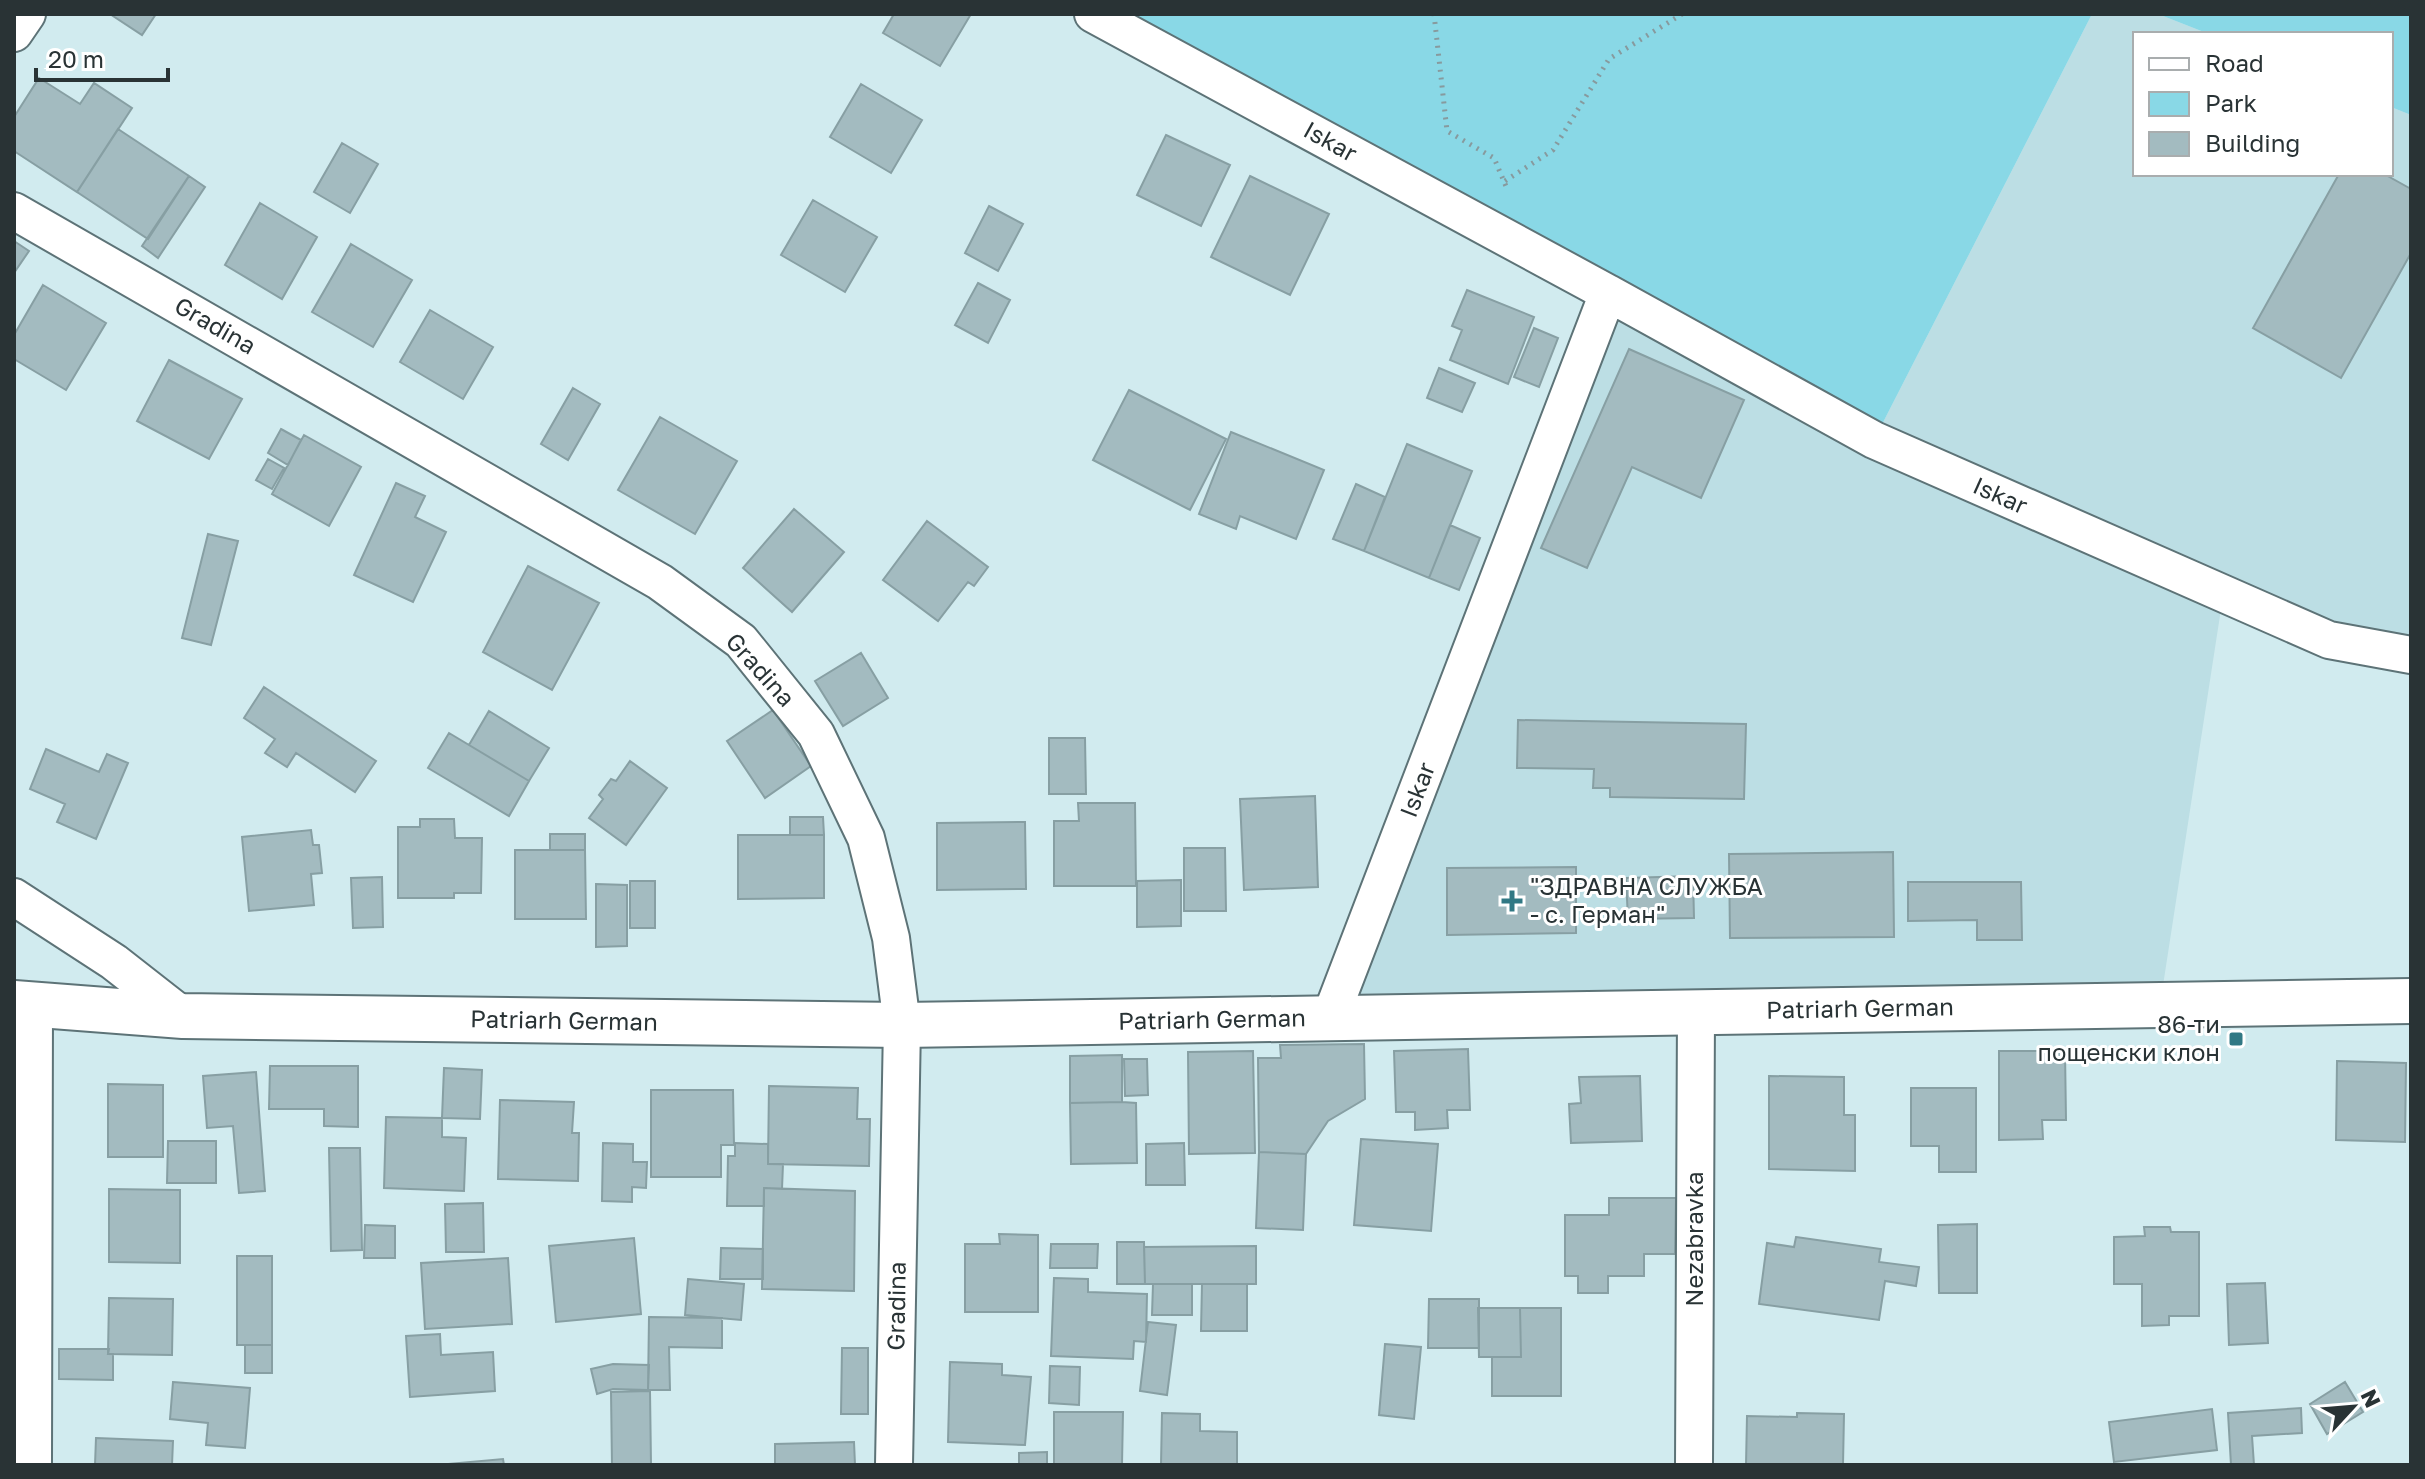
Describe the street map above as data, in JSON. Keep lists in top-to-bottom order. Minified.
{"streets":{"street":["Iskar","Gradina","Patriarh German","Nezabravka"]},"crossings":[["Iskar","Patriarh German"],["Gradina","Patriarh German"],["Patriarh German","Nezabravka"]],"places":{"health":["\"ЗДРАВНА СЛУЖБА - с. Герман\""],"transit":["86-ти пощенски клон"]},"legend":["Road","Park","Building"],"scale_bar":"20 m","north":"top right"}
